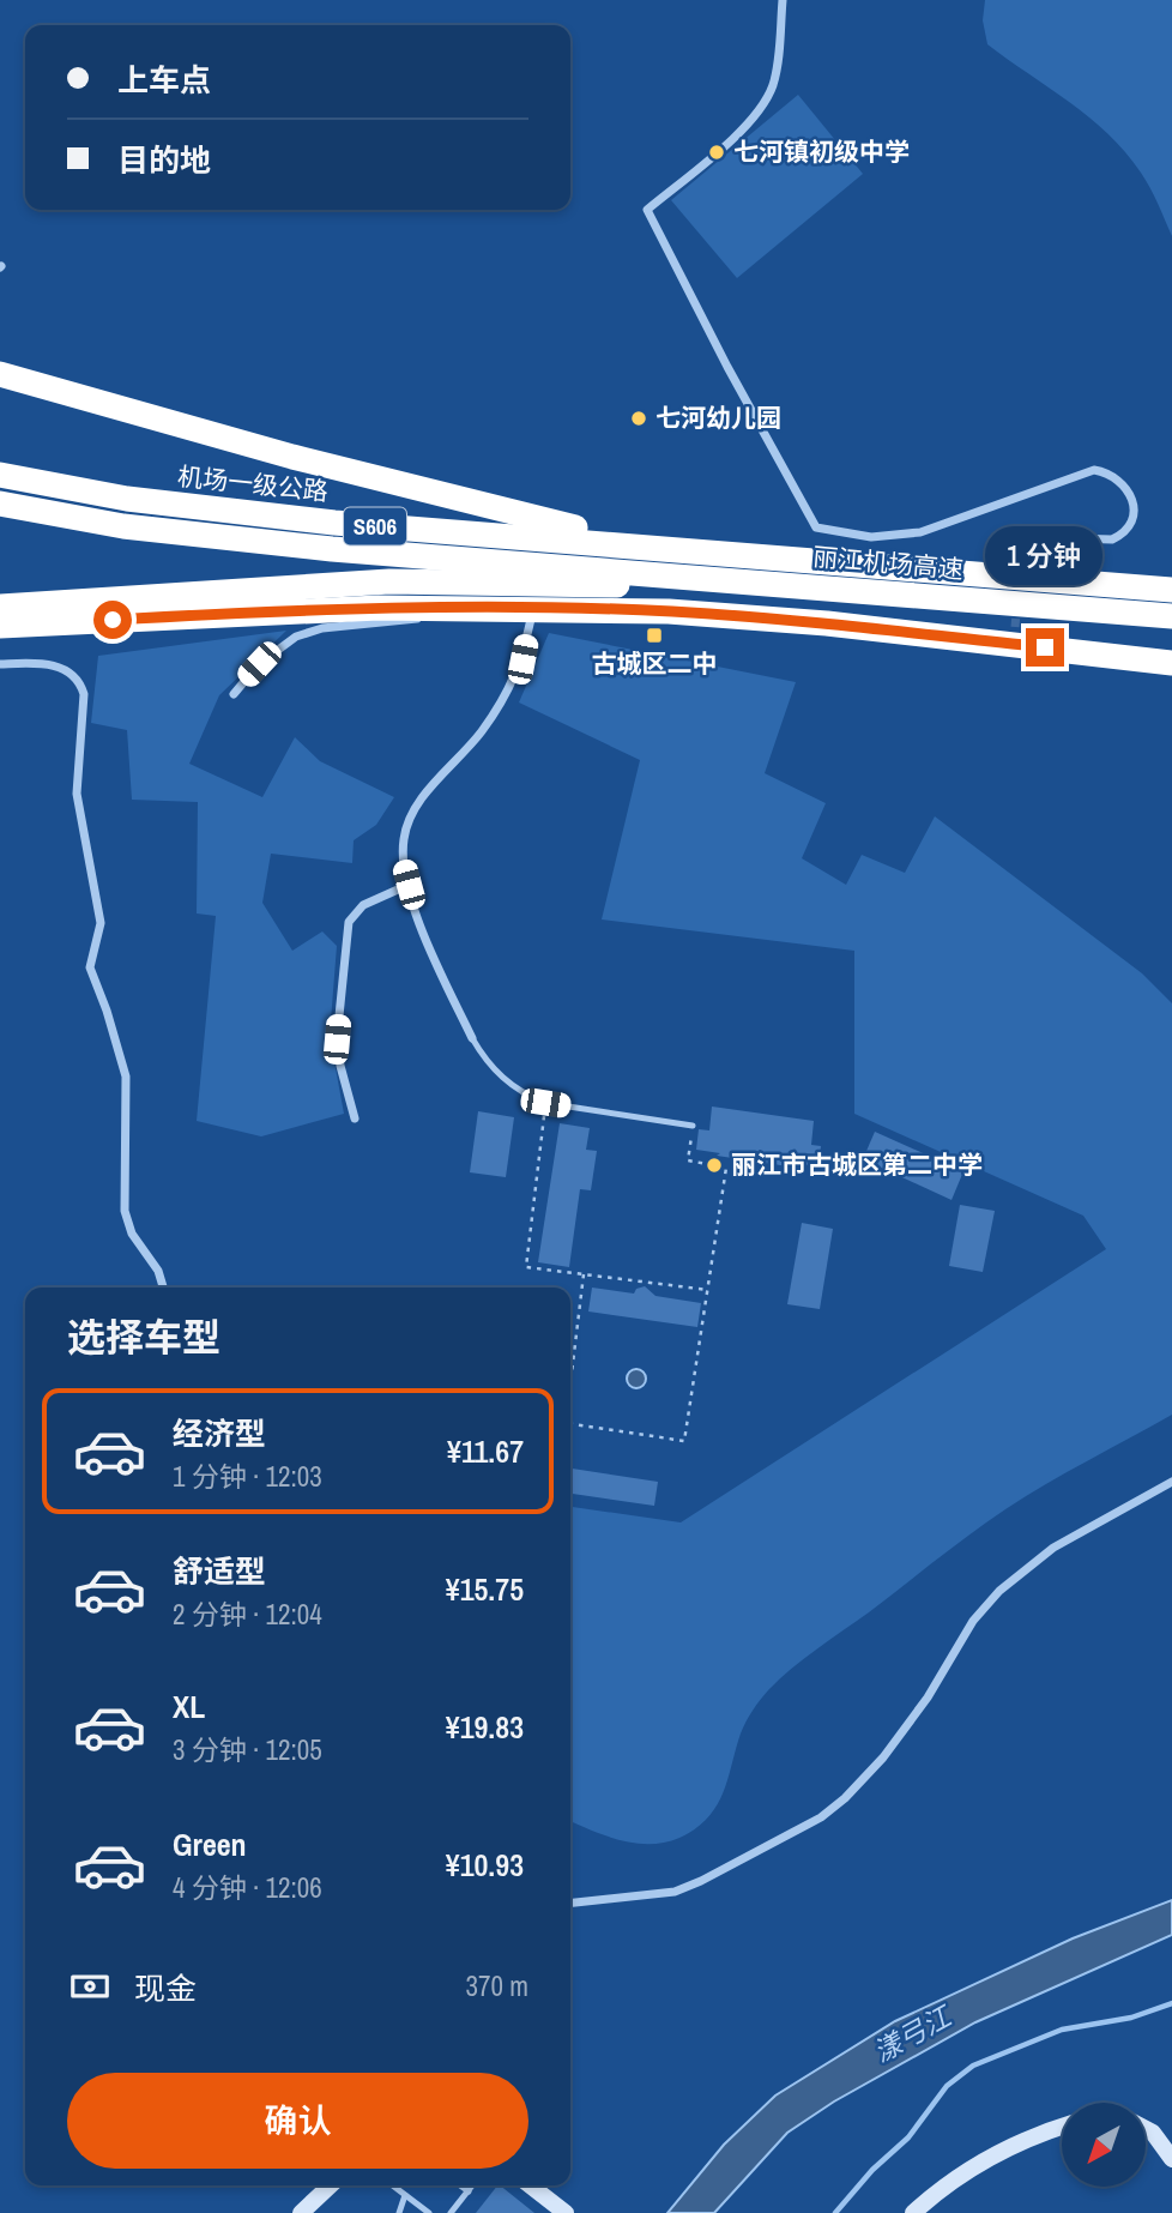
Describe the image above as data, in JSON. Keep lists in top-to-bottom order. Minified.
{"streets":{"highway":["机场一级公路","S606","丽江机场高速"]},"crossings":[["机场一级公路","丽江机场高速"],["S606","丽江机场高速"]],"water":["漾弓江"],"places":{"other":["七河镇初级中学","七河幼儿园","丽江市古城区第二中学"],"transit":["古城区二中"]},"north":"bottom left","page":{"banner":["上车点","目的地"],"bubble":"1 分钟","heading":"选择车型","list":[{"name":"经济型","note":"1 分钟 · 12:03","value":"¥11.67"},{"name":"舒适型","note":"2 分钟 · 12:04","value":"¥15.75"},{"name":"XL","note":"3 分钟 · 12:05","value":"¥19.83"},{"name":"Green","note":"4 分钟 · 12:06","value":"¥10.93"}],"pay":["现金","370 m"],"buttons":"确认"}}
